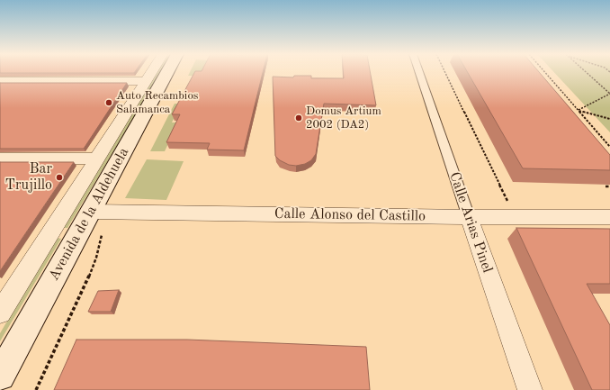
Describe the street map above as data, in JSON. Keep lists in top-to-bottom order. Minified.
{"streets":{"main road":["Avenida de la Aldehuela"],"street":["Calle Alonso del Castillo","Calle Arias Pinel"]},"crossings":[["Avenida de la Aldehuela","Calle Alonso del Castillo"],["Calle Alonso del Castillo","Calle Arias Pinel"]],"places":["Auto Recambios Salamanca","Domus Artium 2002 (DA2)","Bar Trujillo"]}
